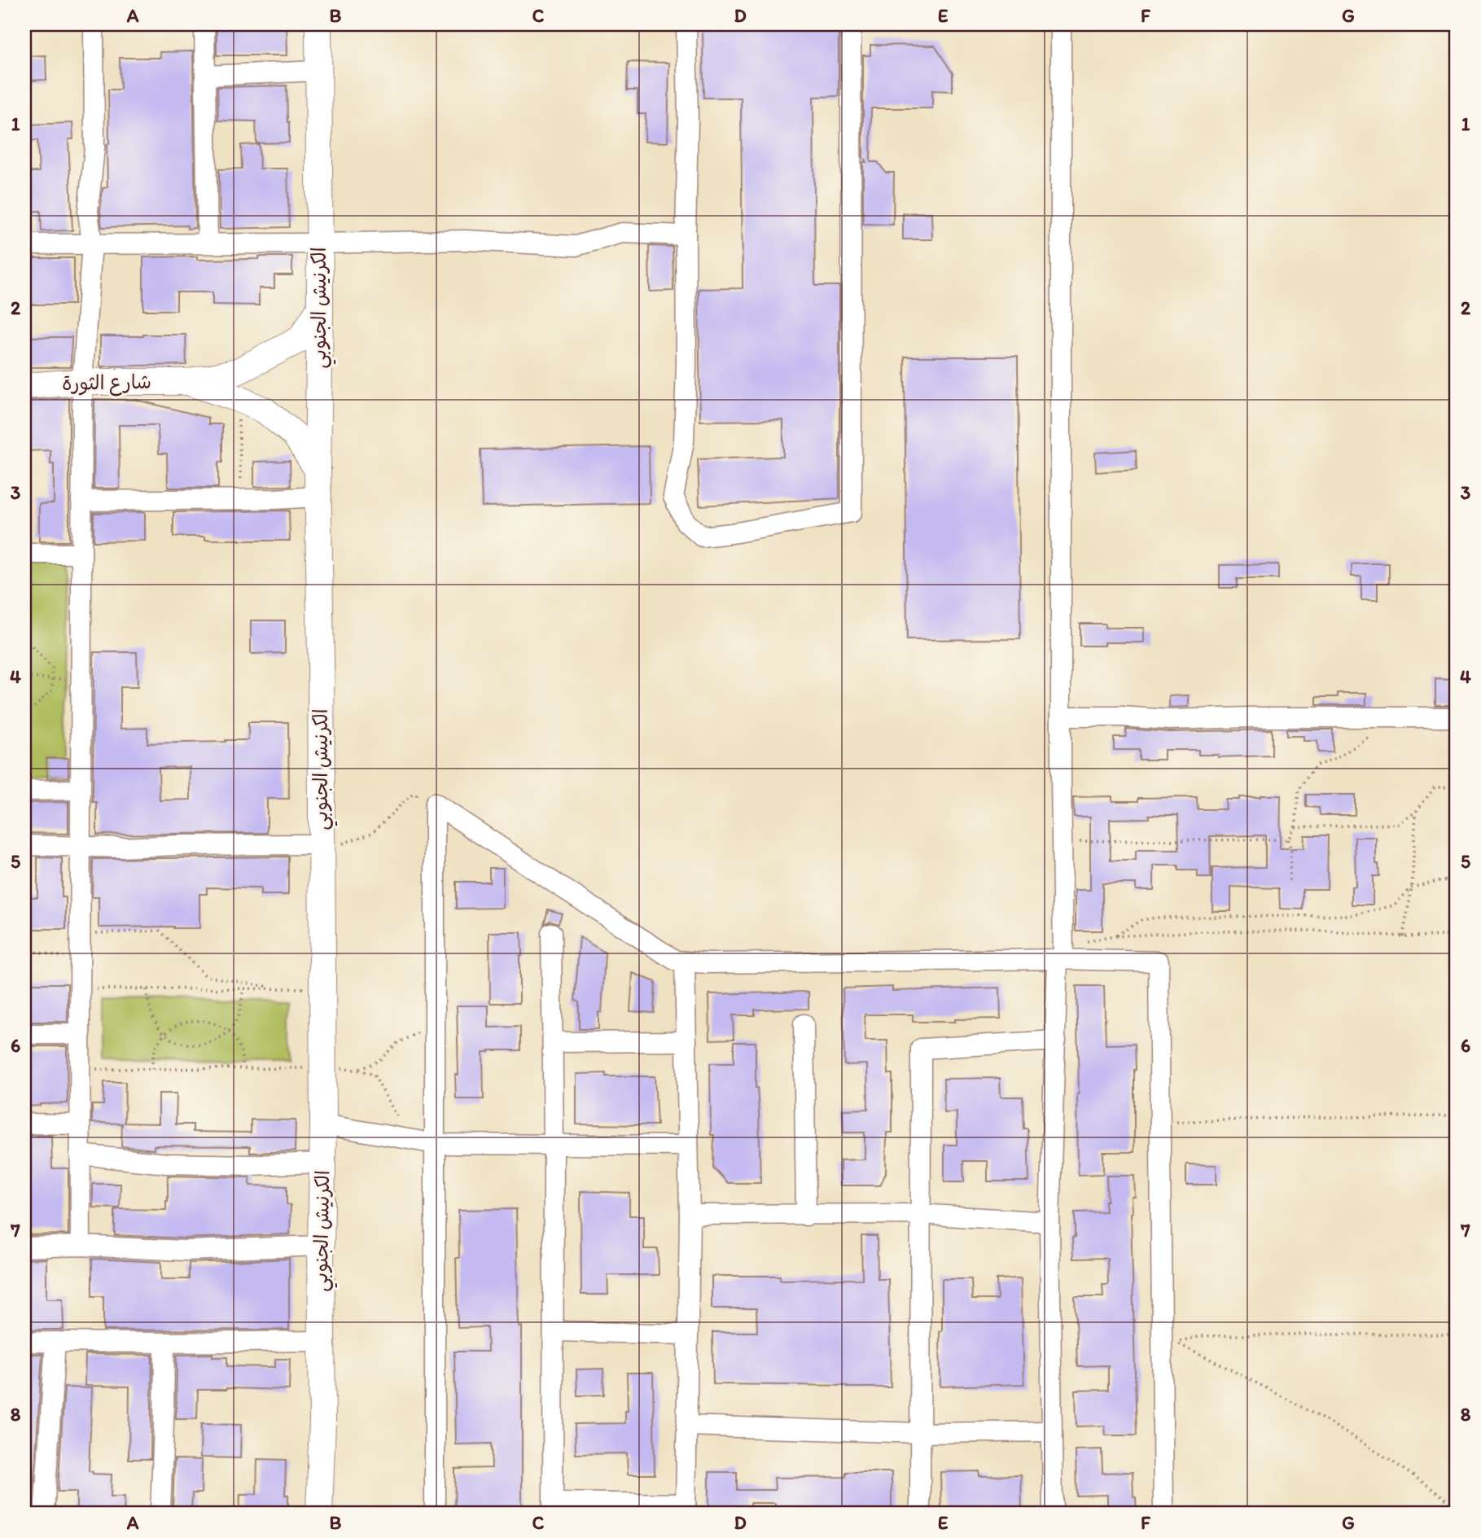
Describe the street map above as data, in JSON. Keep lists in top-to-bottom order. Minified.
{"streets":{"main road":["الكرنيش الجنوبي","شارع الثورة"]},"crossings":[["الكرنيش الجنوبي","شارع الثورة"]],"grid":{"columns":["A","B","C","D","E","F","G"],"rows":["1","2","3","4","5","6","7","8"]}}
